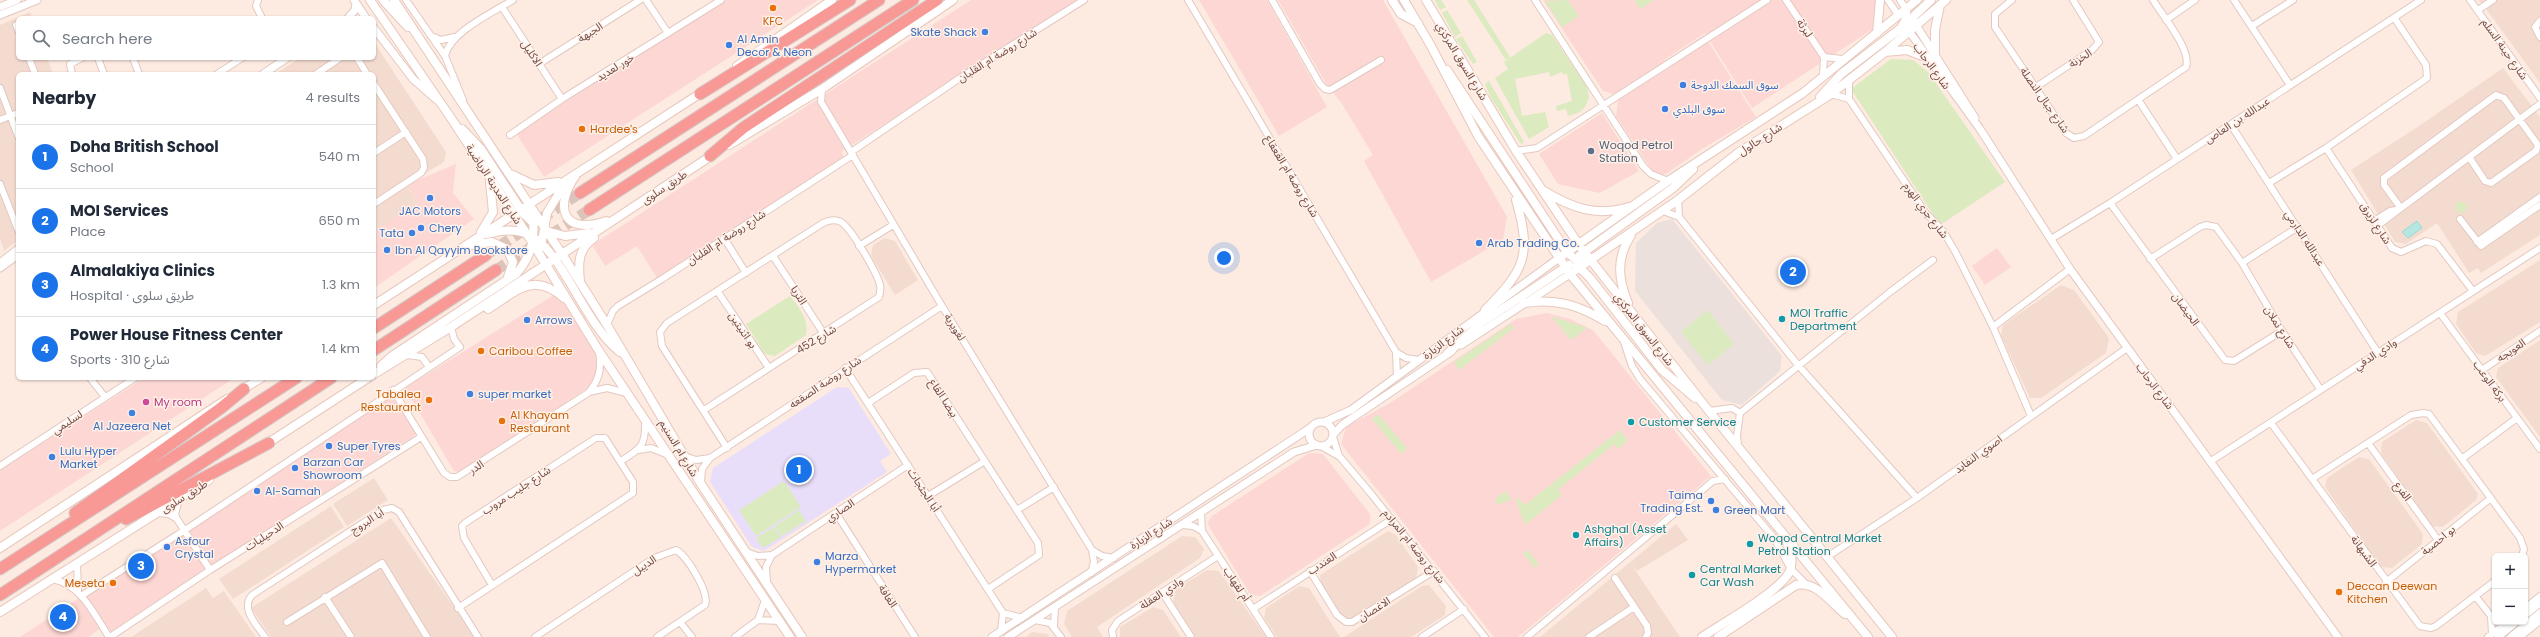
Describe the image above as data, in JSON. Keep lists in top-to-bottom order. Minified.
{"streets":{"highway":["طريق سلوى"],"main road":["شارع السوق المركزي","شارع حالول","شارع المدينة الرياضية","شارع ام السنيم"],"street":["لبرثة","الجبهة","شارع حينة السلم","الاكليل","شارع روضة ام القلبان","الخزنة","شارع الرحاب","خور لعديد","شارع جبال النصلة","عبدالله بن العاص","شارع روضة ام القعقاع","شارع جري الهرم","شارع لزيرق","عبدالله الدارمي","الثريا","الحيضان","لغويرية","شارع نملان","بو اثنيتين","شارع 452","شارع الزبارة","العويجه","وادي الدفي","بركة الوعب","شارع روضة الصقعه","بيضا القاع","لسليمي","اصوي النفايد","الدر","شارع جليب مروب","أبا الجثجاث","الفرع","الصاري","أبا البروج","الدحيليات","بو احصية","شارع روضة ام المرادم","الشبهانة","العندب","الديبل","أم لقهاب","وادي العقلة","الغافة","الاغصان"]},"crossings":[["الجبهة","الاكليل"],["الاكليل","خور لعديد"],["شارع روضة ام القلبان","لغويرية"],["شارع روضة ام القلبان","شارع ام السنيم"],["الخزنة","شارع جبال النصلة"],["شارع السوق المركزي","شارع حالول"],["شارع السوق المركزي","شارع الزبارة"],["شارع السوق المركزي","اصوي النفايد"],["شارع الرحاب","عبدالله بن العاص"],["شارع الرحاب","شارع حالول"],["شارع الرحاب","وادي الدفي"],["شارع الرحاب","اصوي النفايد"],["عبدالله بن العاص","عبدالله الدارمي"],["عبدالله بن العاص","الحيضان"],["شارع حالول","شارع الزبارة"],["شارع روضة ام القعقاع","شارع الزبارة"],["شارع المدينة الرياضية","طريق سلوى"],["شارع المدينة الرياضية","شارع ام السنيم"],["طريق سلوى","شارع ام السنيم"],["شارع جري الهرم","اصوي النفايد"],["شارع لزيرق","وادي الدفي"],["عبدالله الدارمي","وادي الدفي"],["الثريا","شارع 452"],["الحيضان","شارع نملان"],["لغويرية","شارع روضة الصقعه"],["شارع نملان","وادي الدفي"],["بو اثنيتين","شارع 452"],["شارع 452","شارع روضة الصقعه"],["شارع الزبارة","شارع روضة ام المرادم"],["شارع الزبارة","أم لقهاب"],["العويجه","بركة الوعب"],["وادي الدفي","بركة الوعب"],["وادي الدفي","الشبهانة"],["شارع روضة الصقعه","أبا الجثجاث"],["بيضا القاع","أبا الجثجاث"],["شارع ام السنيم","الدر"],["الدر","الدحيليات"],["شارع جليب مروب","أبا البروج"],["أبا الجثجاث","الصاري"],["الفرع","بو احصية"],["الصاري","الغافة"],["بو احصية","الشبهانة"],["شارع روضة ام المرادم","العندب"],["شارع روضة ام المرادم","الاغصان"],["العندب","أم لقهاب"],["العندب","الاغصان"],["أم لقهاب","وادي العقلة"]],"places":["KFC","Skate Shack","Al Amin Decor & Neon","سوق السمك الدوحة","سوق البلدي","Hardee's","Woqod Petrol Station","JAC Motors","Chery","Tata","Arab Trading Co.","Ibn Al Qayyim Bookstore","MOI Traffic Department","Arrows","Caribou Coffee","super market","Tabalea Restaurant","My room","Al Jazeera Net","Al Khayam Restaurant","Customer Service","Super Tyres","Lulu Hyper Market","Barzan Car Showroom","Al-Samah","Taima Trading Est.","Green Mart","Ashghal (Asset Affairs)","Woqod Central Market Petrol Station","Asfour Crystal","Marza Hypermarket","Central Market Car Wash","Meseta","Deccan Deewan Kitchen"],"page":{"search":"Search here","heading":["Nearby","4 results"],"list":[{"mark":"1","name":"Doha British School","note":"School","value":"540 m"},{"mark":"2","name":"MOI Services","note":"Place","value":"650 m"},{"mark":"3","name":"Almalakiya Clinics","note":"Hospital · طريق سلوى","value":"1.3 km"},{"mark":"4","name":"Power House Fitness Center","note":"Sports · شارع 310","value":"1.4 km"}],"pins":["2","1","3","4"],"map_buttons":["+","−"]}}
